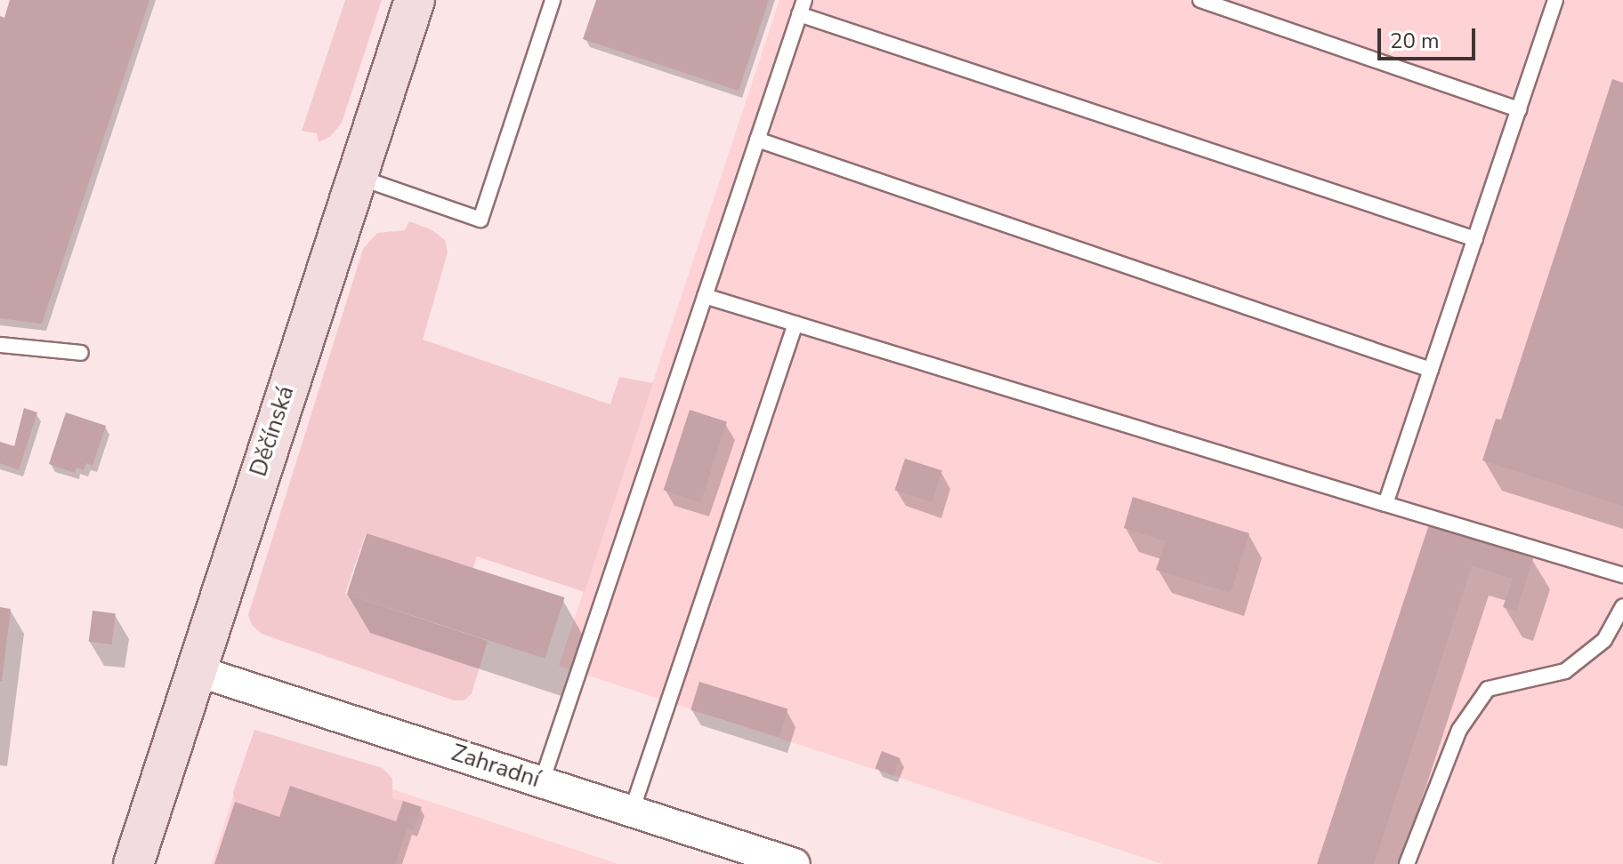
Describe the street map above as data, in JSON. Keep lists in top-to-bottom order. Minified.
{"streets":{"main road":["Děčínská"],"street":["Zahradní"]},"crossings":[["Děčínská","Zahradní"]],"scale_bar":"20 m"}
